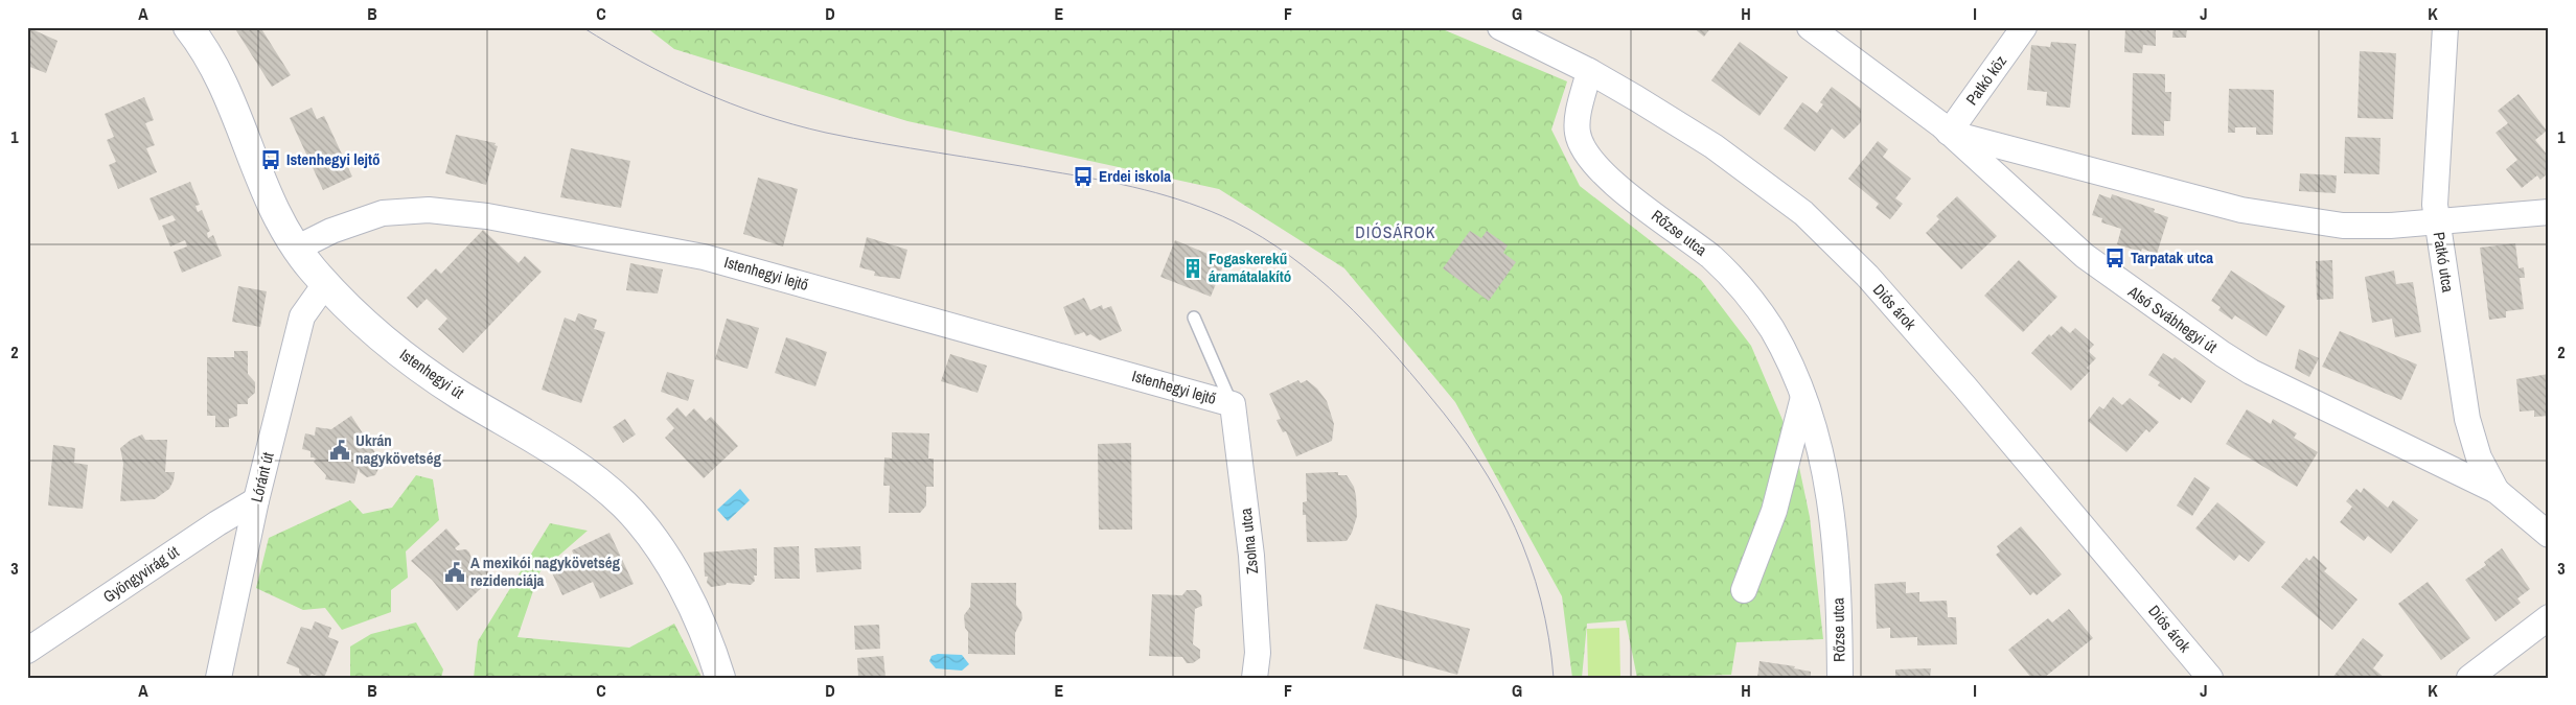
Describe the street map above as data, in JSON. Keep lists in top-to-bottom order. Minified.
{"streets":{"street":["Patkó köz","Rőzse utca","Patkó utca","Istenhegyi lejtő","Diós árok","Alsó Svábhegyi út","Istenhegyi út","Lóránt út","Zsolna utca","Gyöngyvirág út"]},"crossings":[["Patkó köz","Alsó Svábhegyi út"],["Rőzse utca","Diós árok"],["Patkó utca","Alsó Svábhegyi út"],["Istenhegyi lejtő","Istenhegyi út"],["Istenhegyi lejtő","Zsolna utca"],["Istenhegyi út","Lóránt út"],["Lóránt út","Gyöngyvirág út"]],"districts":["DIÓSÁROK"],"places":{"bus stop":["Istenhegyi lejtő","Erdei iskola","Tarpatak utca"],"building":["Fogaskerekű áramátalakító"],"public building":["Ukrán nagykövetség","A mexikói nagykövetség rezidenciája"]},"grid":{"columns":["A","B","C","D","E","F","G","H","I","J","K"],"rows":["1","2","3"]}}
